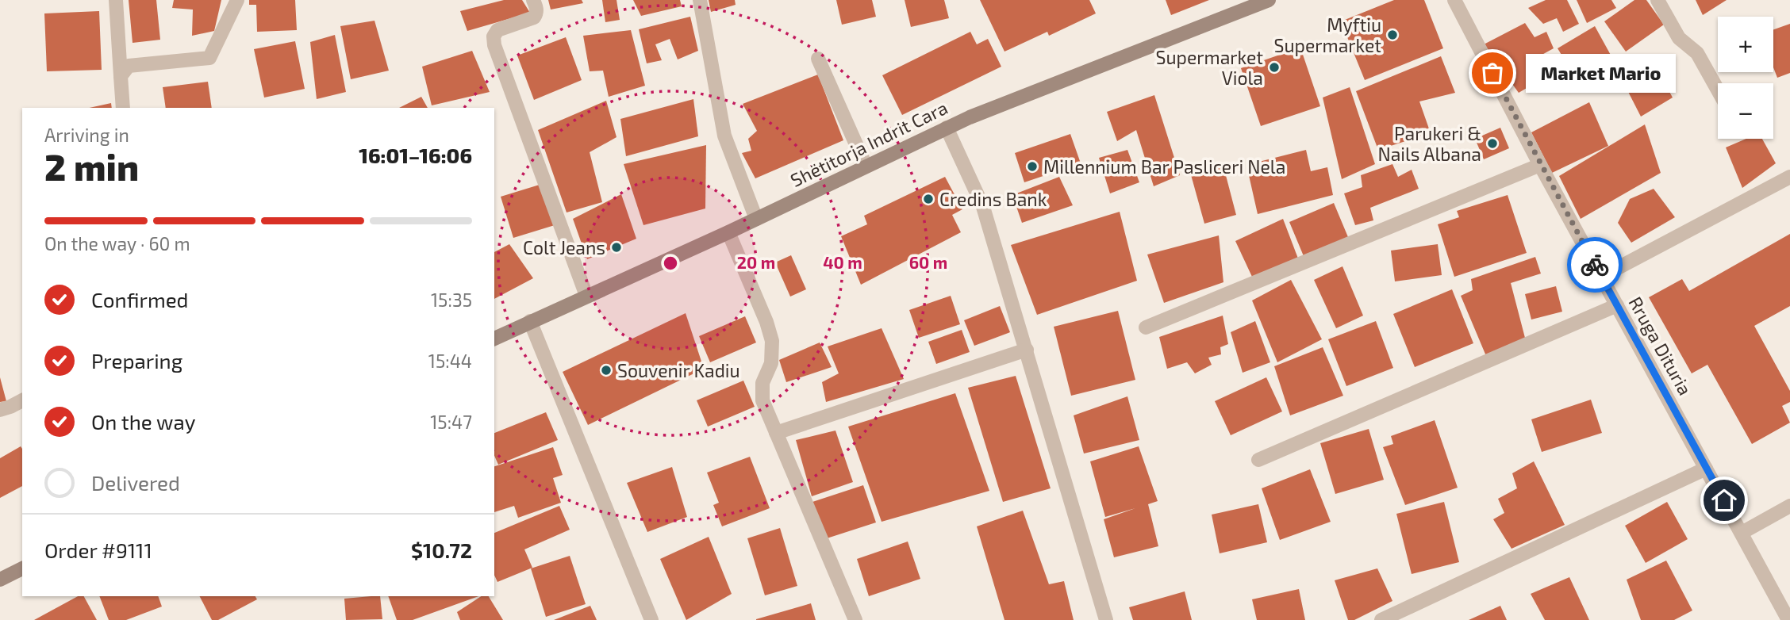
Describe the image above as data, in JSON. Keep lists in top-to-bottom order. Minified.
{"streets":{"main road":["Shëtitorja Indrit Cara"],"street":["Rruga Dituria"]},"places":["Myftiu Supermarket","Supermarket Viola","Market Mario","Parukeri & Nails Albana","Millennium Bar Pasliceri Nela","Credins Bank","Colt Jeans","Souvenir Kadiu"],"page":{"map_buttons":["+","−"],"bubble":"Market Mario","heading":["2 min","Arriving in","16:01–16:06"],"panel":["Order #9111","$10.72"],"bar":"On the way · 60 m","list":[["Confirmed","15:35"],["Preparing","15:44"],["On the way","15:47"],"Delivered"]},"rings":["20 m","40 m","60 m"]}
